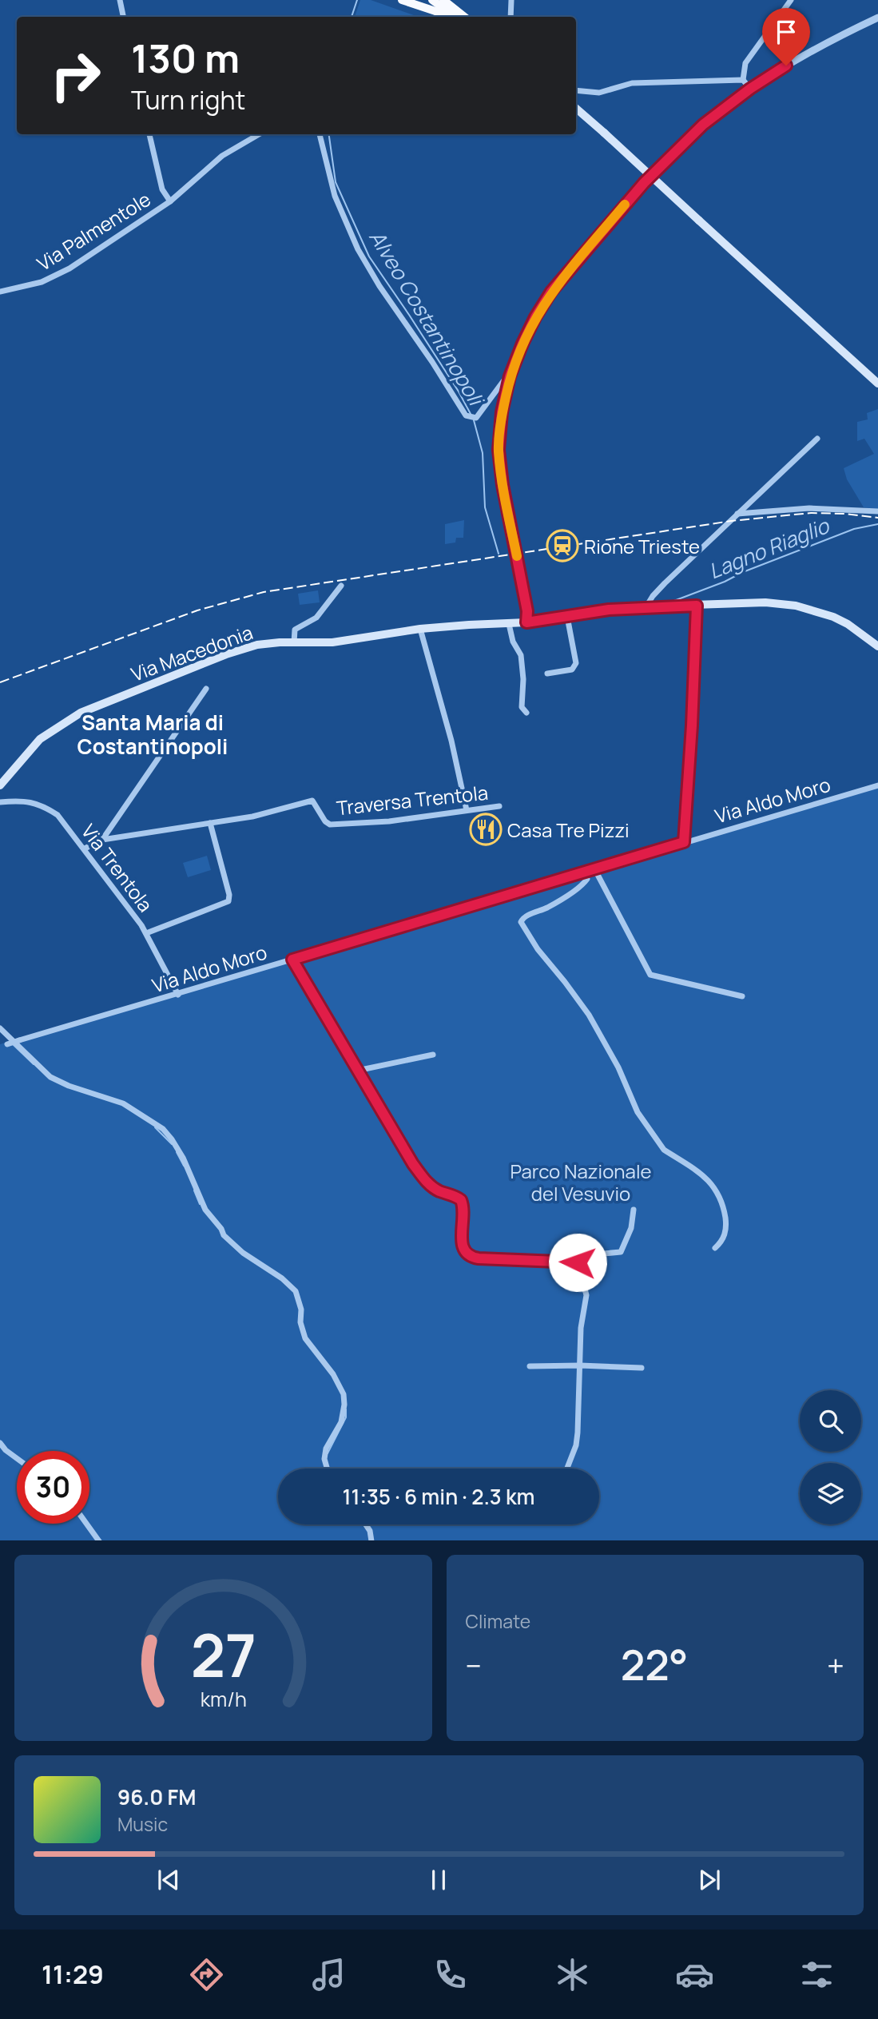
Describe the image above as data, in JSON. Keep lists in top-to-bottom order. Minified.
{"streets":{"main road":["Via Macedonia"],"street":["Via Palmentole","Traversa Trentola","Via Aldo Moro","Via Trentola"]},"crossings":[["Traversa Trentola","Via Trentola"],["Via Aldo Moro","Via Trentola"]],"districts":["Santa Maria di Costantinopoli"],"water":["Alveo Costantinopoli","Lagno Riaglio"],"parks":["Parco Nazionale del Vesuvio"],"places":{"station":["Rione Trieste"],"restaurant":["Casa Tre Pizzi"]},"page":{"turn":["130 m","Turn right"],"limit":"30","trip":"11:35 · 6 min · 2.3 km","tile":"Climate","heat":["−","22°","+"],"song":["96.0 FM","Music"],"tabs":"11:29","gauge":["27","km/h"]}}
